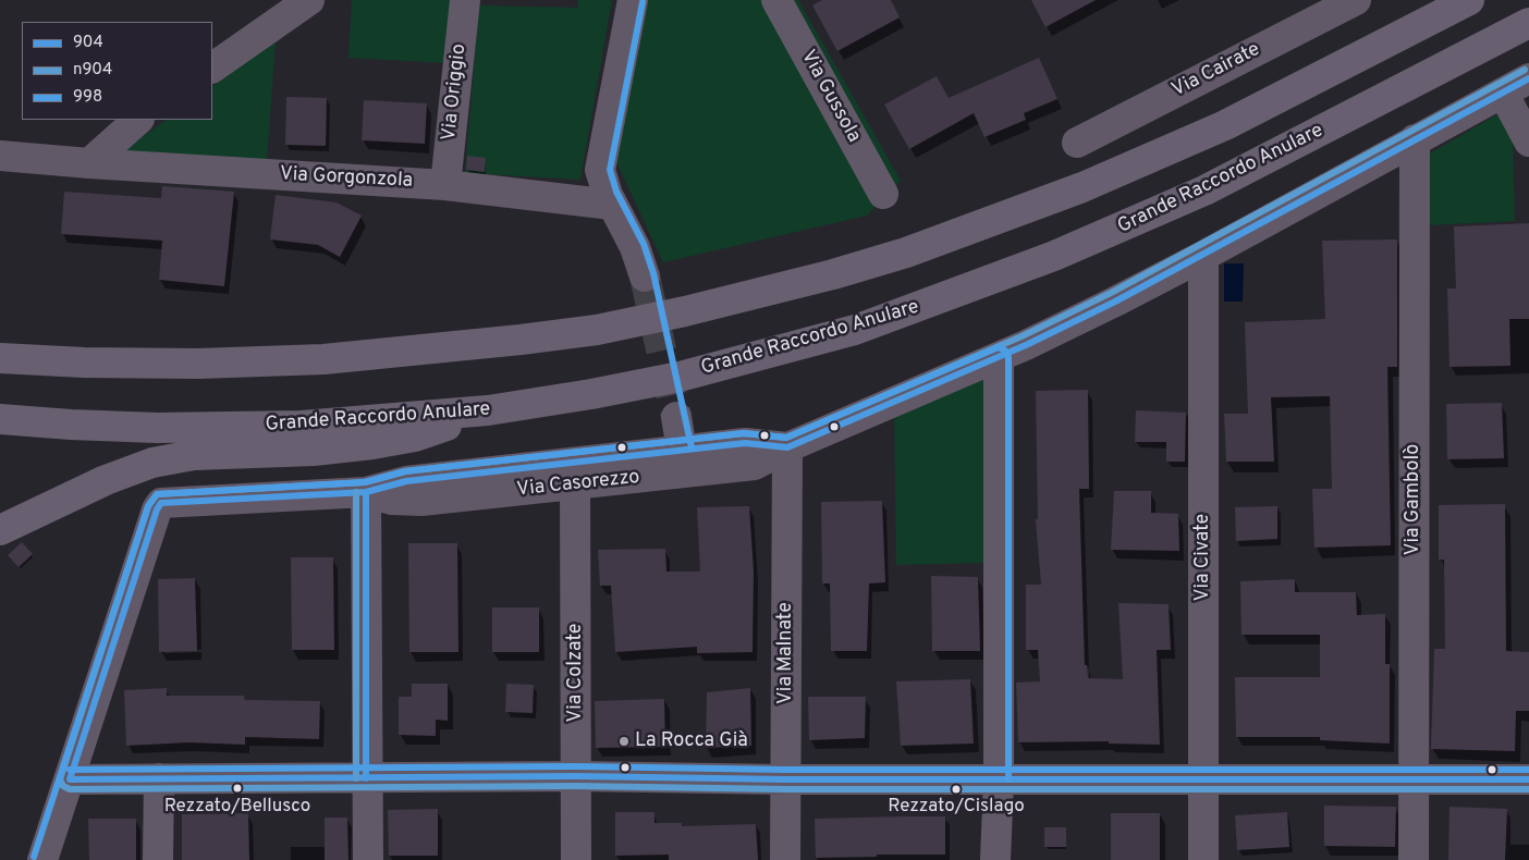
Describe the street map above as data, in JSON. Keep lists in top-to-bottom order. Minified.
{"streets":{"highway":["Grande Raccordo Anulare"],"street":["Via Cairate","Via Origgio","Via Gussola","Via Gorgonzola","Via Casorezzo","Via Gambolò","Via Civate","Via Malnate","Via Colzate"]},"crossings":[["Via Origgio","Via Gorgonzola"],["Via Casorezzo","Via Gambolò"],["Via Casorezzo","Via Civate"],["Via Casorezzo","Via Malnate"],["Via Casorezzo","Via Colzate"]],"places":["La Rocca Già","Rezzato/Bellusco","Rezzato/Cislago"],"lines":["transit line 998","transit line n904","transit line 904"],"legend":["904","n904","998"]}
